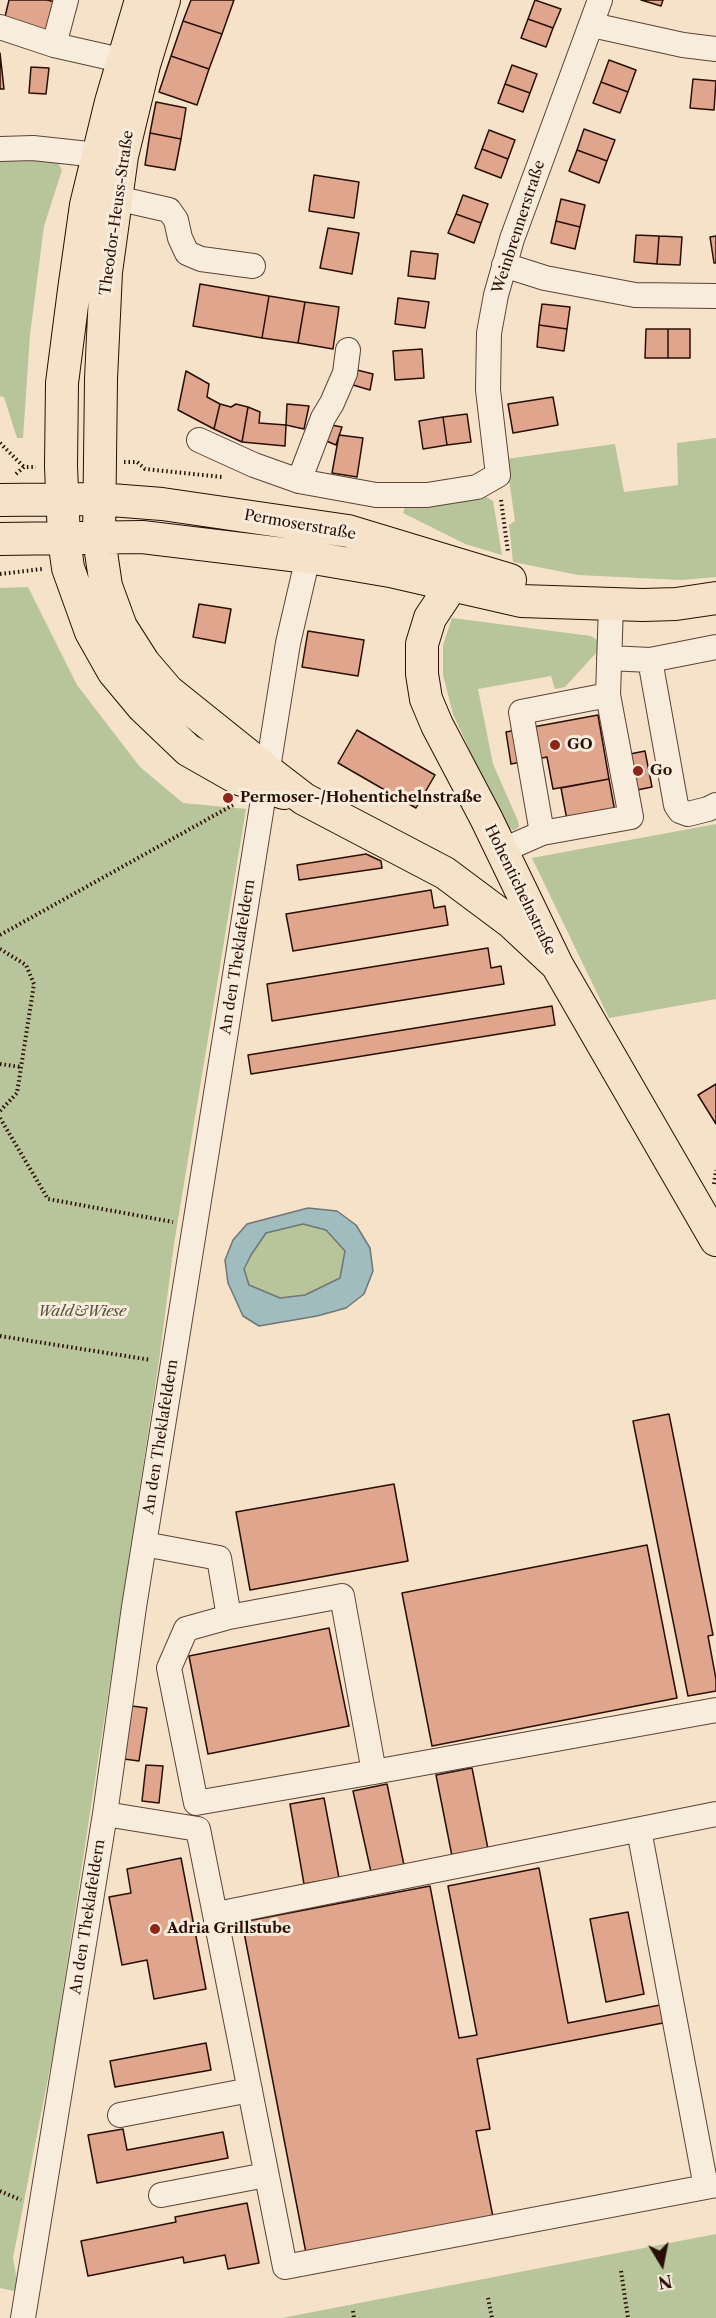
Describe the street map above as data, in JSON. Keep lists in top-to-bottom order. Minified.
{"streets":{"main road":["Theodor-Heuss-Straße","Permoserstraße","Hohentichelnstraße"],"street":["Weinbrennerstraße","An den Theklafeldern"]},"crossings":[["Theodor-Heuss-Straße","Permoserstraße"],["Theodor-Heuss-Straße","Hohentichelnstraße"],["Permoserstraße","Hohentichelnstraße"],["Permoserstraße","An den Theklafeldern"],["Hohentichelnstraße","An den Theklafeldern"]],"parks":["Wald&Wiese"],"places":["GO","Go","Permoser-/Hohentichelnstraße","Adria Grillstube"],"north":"bottom"}
